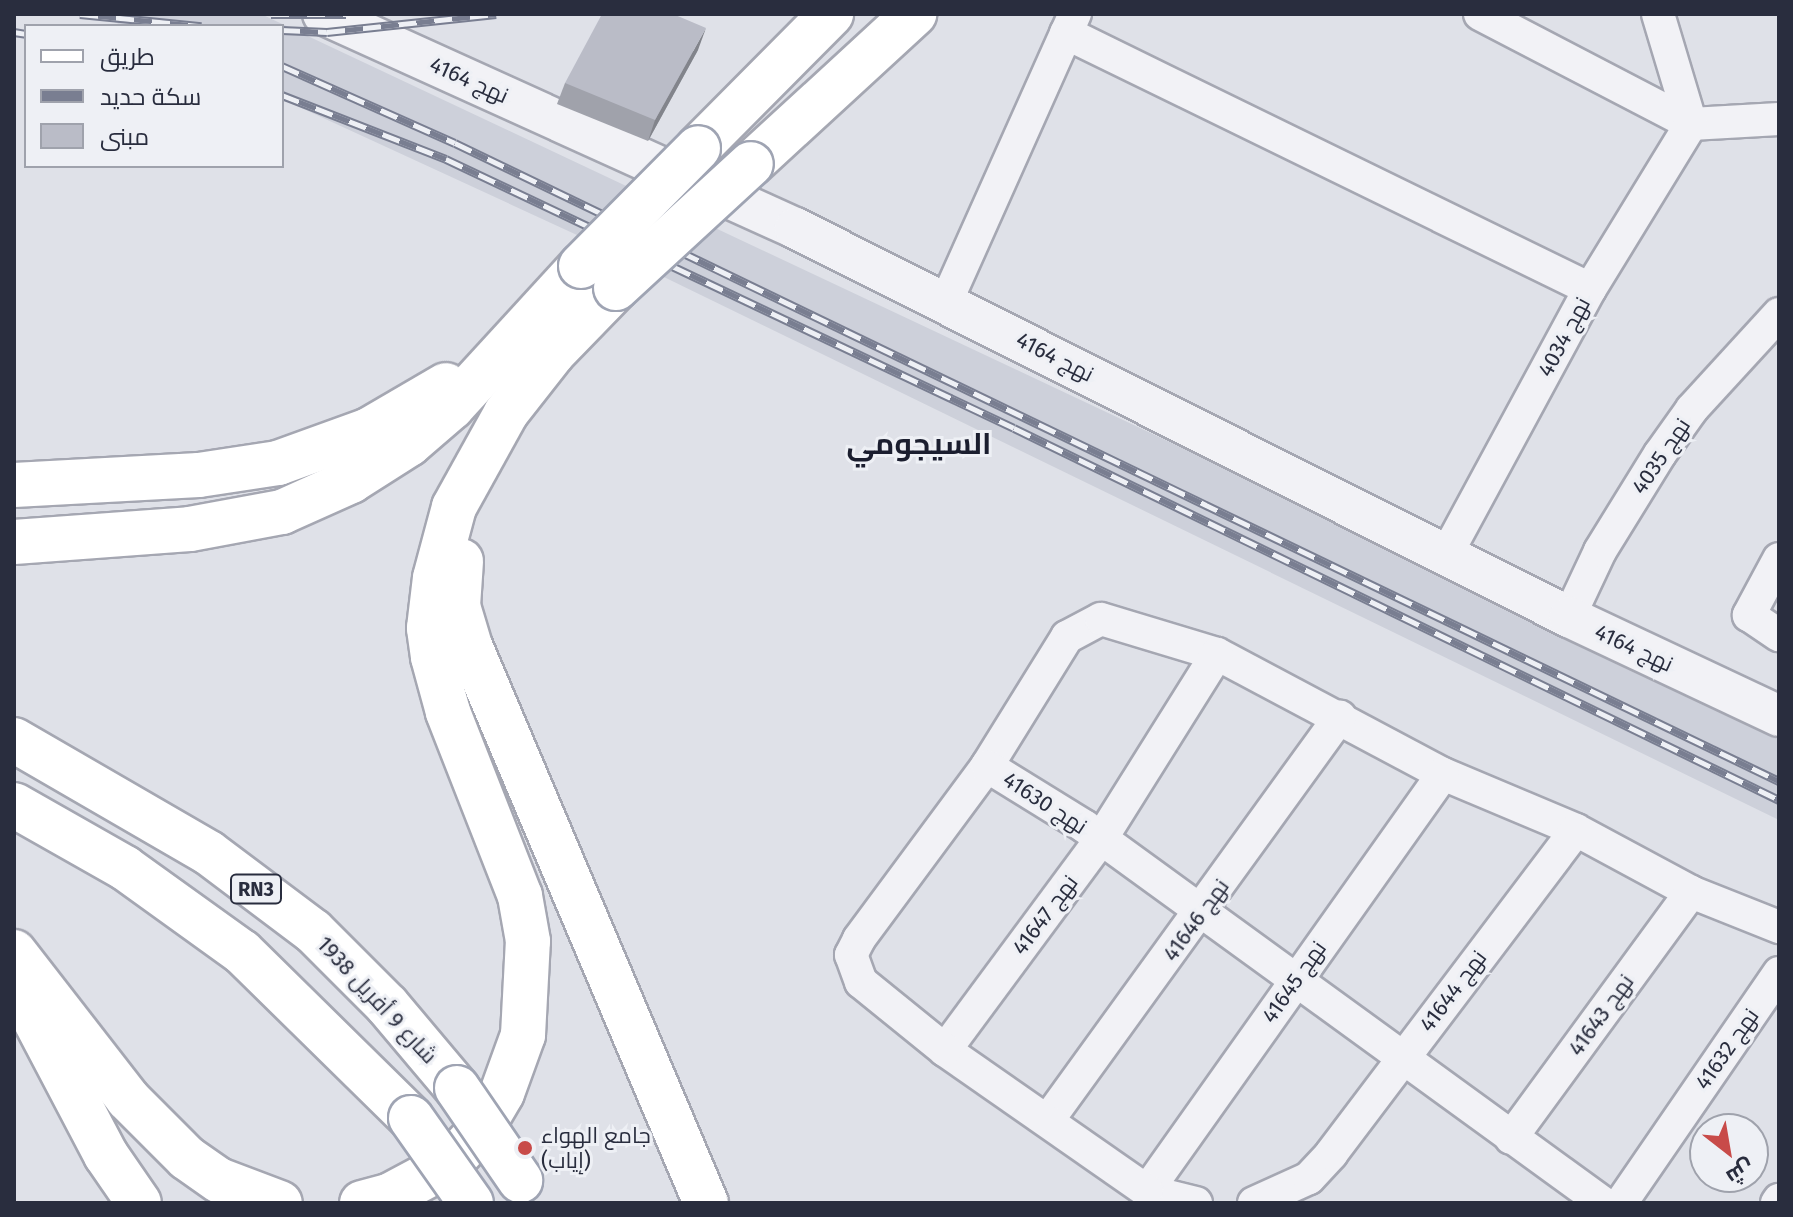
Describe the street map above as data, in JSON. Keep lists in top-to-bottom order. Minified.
{"streets":{"main road":["RN3","شارع 9 أفريل 1938"],"street":["نهج 4164","نهج 4034","نهج 4035","نهج 41630","نهج 41647","نهج 41646","نهج 41645","نهج 41644","نهج 41643","نهج 41632"]},"crossings":[["نهج 4164","نهج 4034"],["نهج 4164","نهج 4035"],["نهج 41630","نهج 41647"],["نهج 41630","نهج 41646"],["نهج 41630","نهج 41645"],["نهج 41630","نهج 41644"],["نهج 41630","نهج 41643"]],"districts":["السيجومي"],"places":["جامع الهواء (إياب)"],"legend":["طريق","سكة حديد","مبنى"],"north":"bottom right"}
